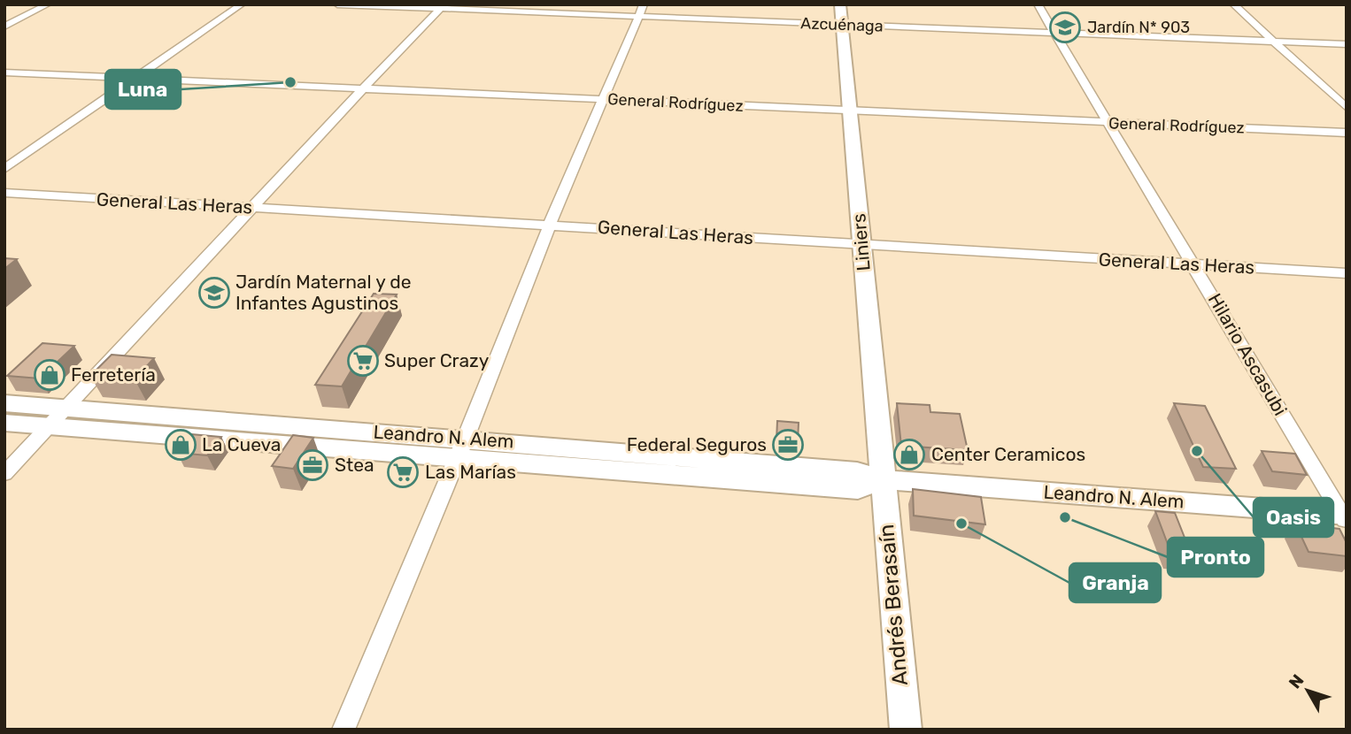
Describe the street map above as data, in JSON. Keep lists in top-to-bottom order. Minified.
{"streets":{"main road":["Liniers","Leandro N. Alem","Andrés Berasaín"],"street":["Azcuénaga","General Rodríguez","General Las Heras","Hilario Ascasubi"]},"crossings":[["Azcuénaga","Liniers"],["Azcuénaga","Hilario Ascasubi"],["General Rodríguez","Liniers"],["General Rodríguez","Hilario Ascasubi"],["General Las Heras","Liniers"],["General Las Heras","Hilario Ascasubi"],["Liniers","Leandro N. Alem"],["Liniers","Andrés Berasaín"],["Hilario Ascasubi","Leandro N. Alem"],["Leandro N. Alem","Andrés Berasaín"]],"places":{"school or university":["Jardín N* 903","Jardín Maternal y de Infantes Agustinos"],"other":["Luna","Oasis","Pronto","Granja"],"supermarket":["Super Crazy","Las Marías"],"shop":["Ferretería","La Cueva","Center Ceramicos"],"office":["Federal Seguros","Stea"]},"north":"top left"}
